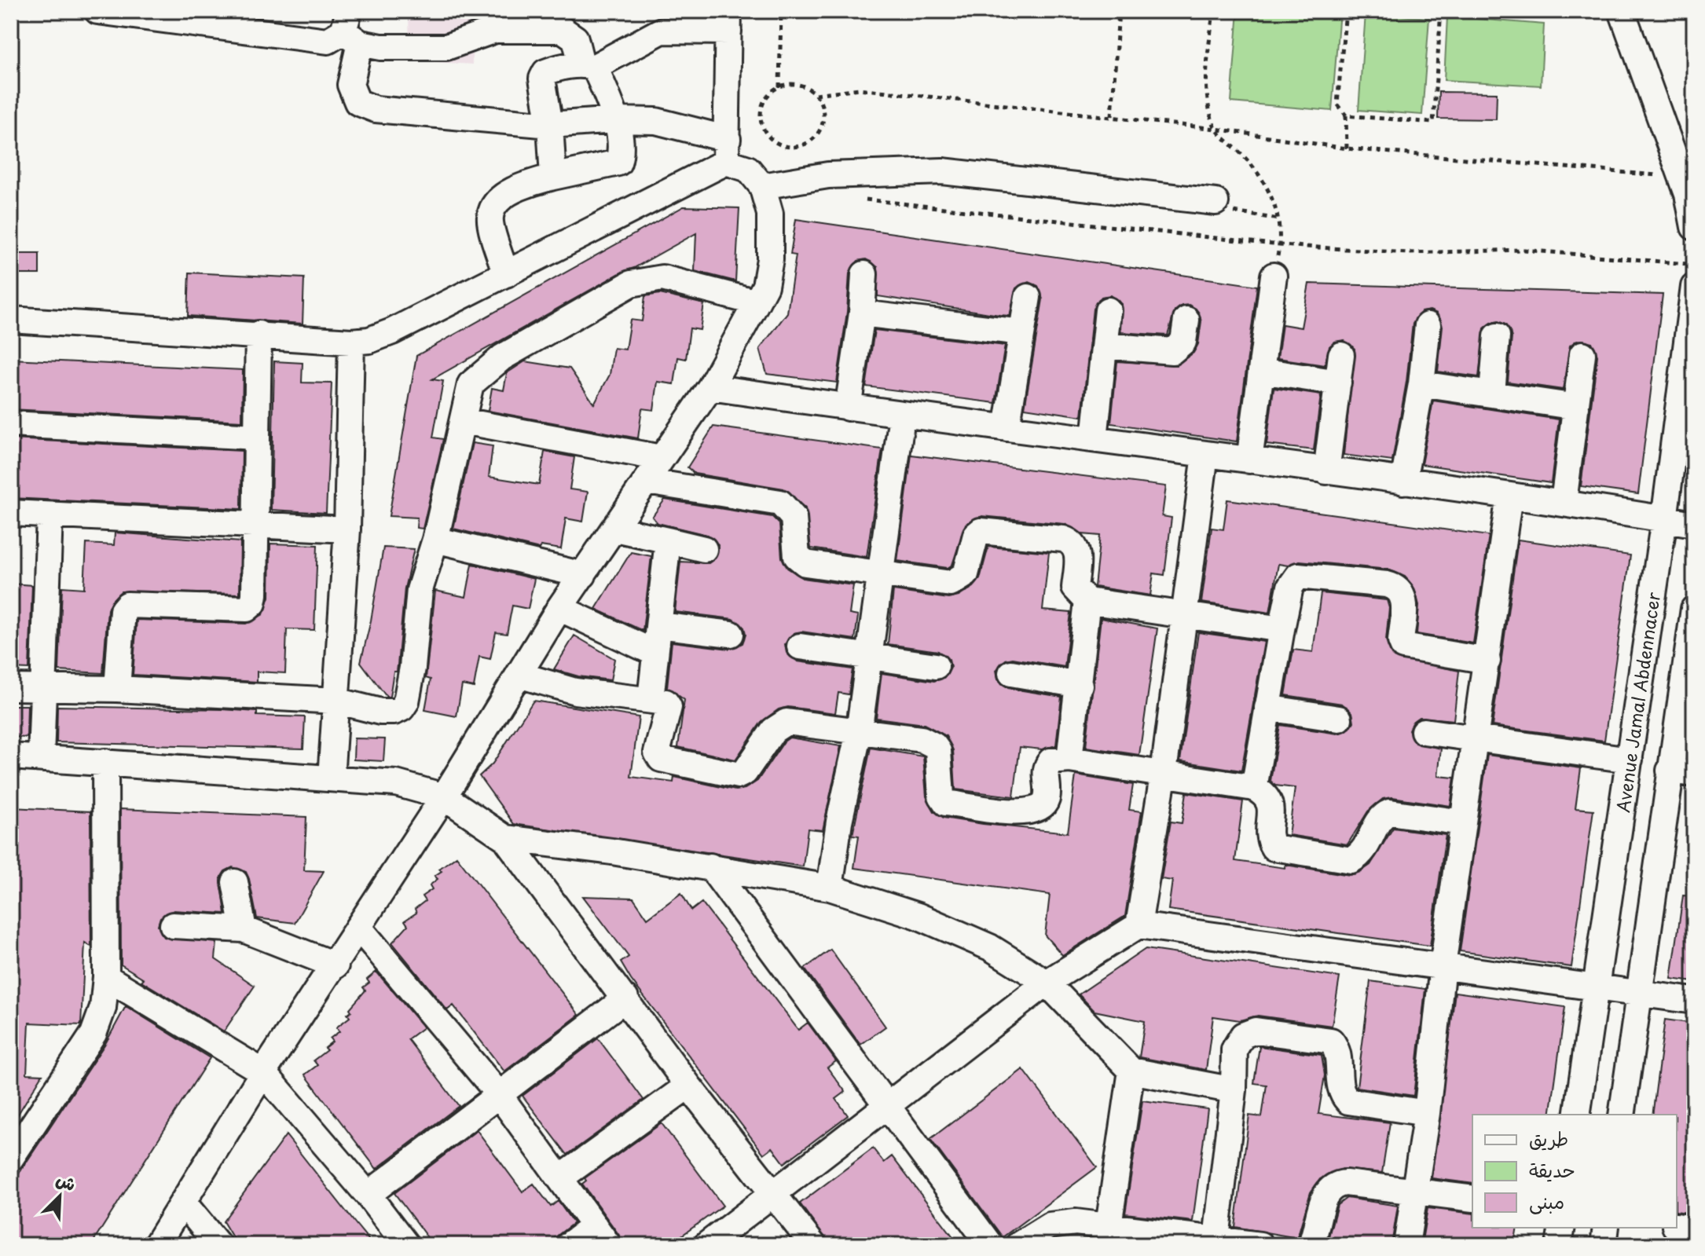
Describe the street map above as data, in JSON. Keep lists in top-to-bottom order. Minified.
{"streets":{"street":["Avenue Jamal Abdennacer"]},"legend":["طريق","حديقة","مبنى"],"north":"top right"}
